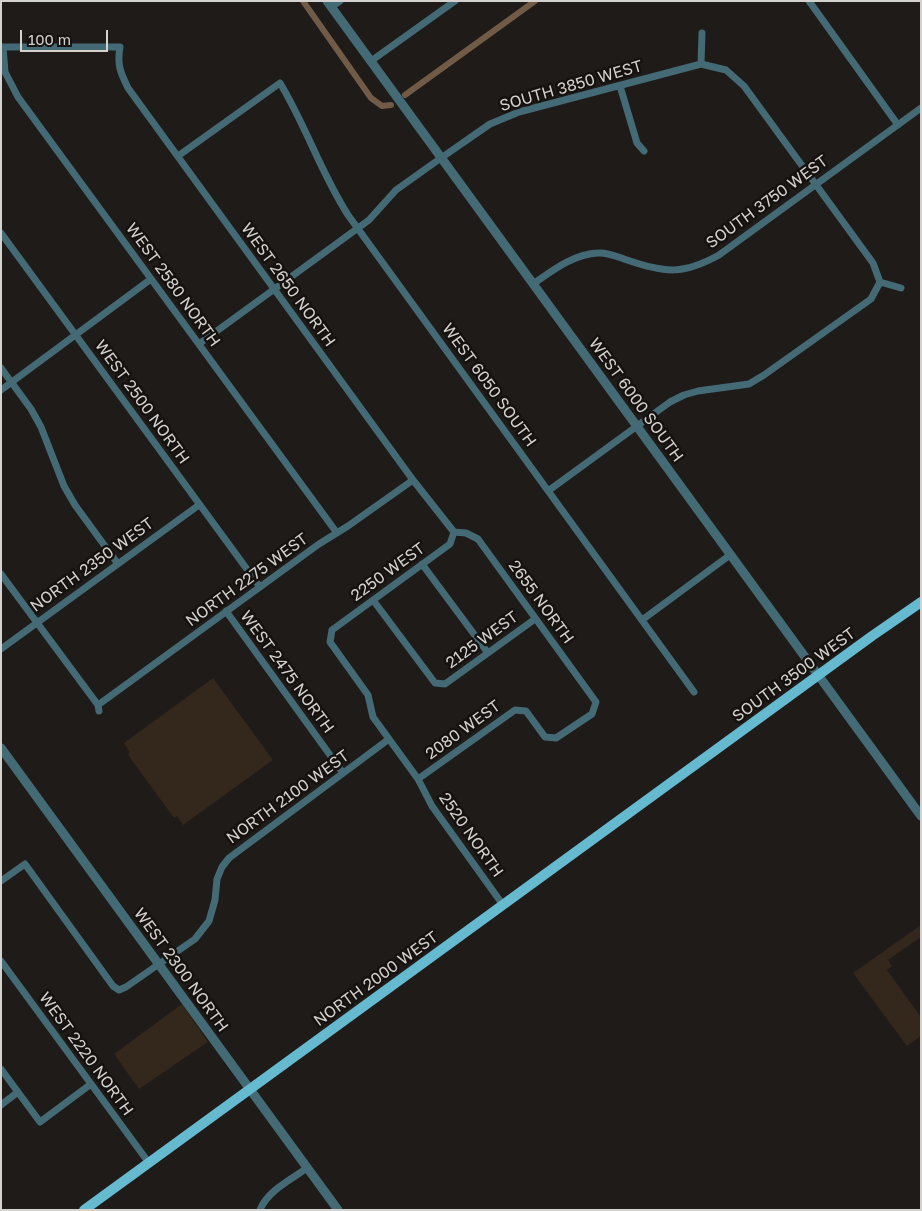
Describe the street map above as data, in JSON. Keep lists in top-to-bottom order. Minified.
{"streets":{"main road":["SOUTH 3500 WEST","NORTH 2000 WEST"],"street":["SOUTH 3850 WEST","SOUTH 3750 WEST","WEST 2580 NORTH","WEST 2650 NORTH","WEST 6050 SOUTH","WEST 6000 SOUTH","WEST 2500 NORTH","NORTH 2350 WEST","2250 WEST","NORTH 2275 WEST","2655 NORTH","2125 WEST","WEST 2475 NORTH","2080 WEST","NORTH 2100 WEST","2520 NORTH","WEST 2300 NORTH","WEST 2220 NORTH"]},"crossings":[["SOUTH 3850 WEST","WEST 2580 NORTH"],["SOUTH 3850 WEST","WEST 2650 NORTH"],["SOUTH 3850 WEST","WEST 6050 SOUTH"],["SOUTH 3850 WEST","WEST 6000 SOUTH"],["SOUTH 3750 WEST","WEST 6000 SOUTH"],["WEST 2580 NORTH","WEST 2650 NORTH"],["WEST 2580 NORTH","NORTH 2275 WEST"],["WEST 2650 NORTH","WEST 6050 SOUTH"],["WEST 2650 NORTH","2250 WEST"],["WEST 2650 NORTH","NORTH 2275 WEST"],["WEST 2650 NORTH","2655 NORTH"],["WEST 6000 SOUTH","SOUTH 3500 WEST"],["WEST 2500 NORTH","NORTH 2350 WEST"],["WEST 2500 NORTH","NORTH 2275 WEST"],["NORTH 2350 WEST","NORTH 2275 WEST"],["2250 WEST","2655 NORTH"],["2250 WEST","2125 WEST"],["2250 WEST","2520 NORTH"],["NORTH 2275 WEST","WEST 2475 NORTH"],["2655 NORTH","2125 WEST"],["2655 NORTH","2080 WEST"],["WEST 2475 NORTH","NORTH 2100 WEST"],["SOUTH 3500 WEST","NORTH 2000 WEST"],["2080 WEST","2520 NORTH"],["NORTH 2100 WEST","2520 NORTH"],["NORTH 2100 WEST","WEST 2300 NORTH"],["2520 NORTH","NORTH 2000 WEST"],["WEST 2300 NORTH","NORTH 2000 WEST"],["NORTH 2000 WEST","WEST 2220 NORTH"]],"scale_bar":"100 m"}
